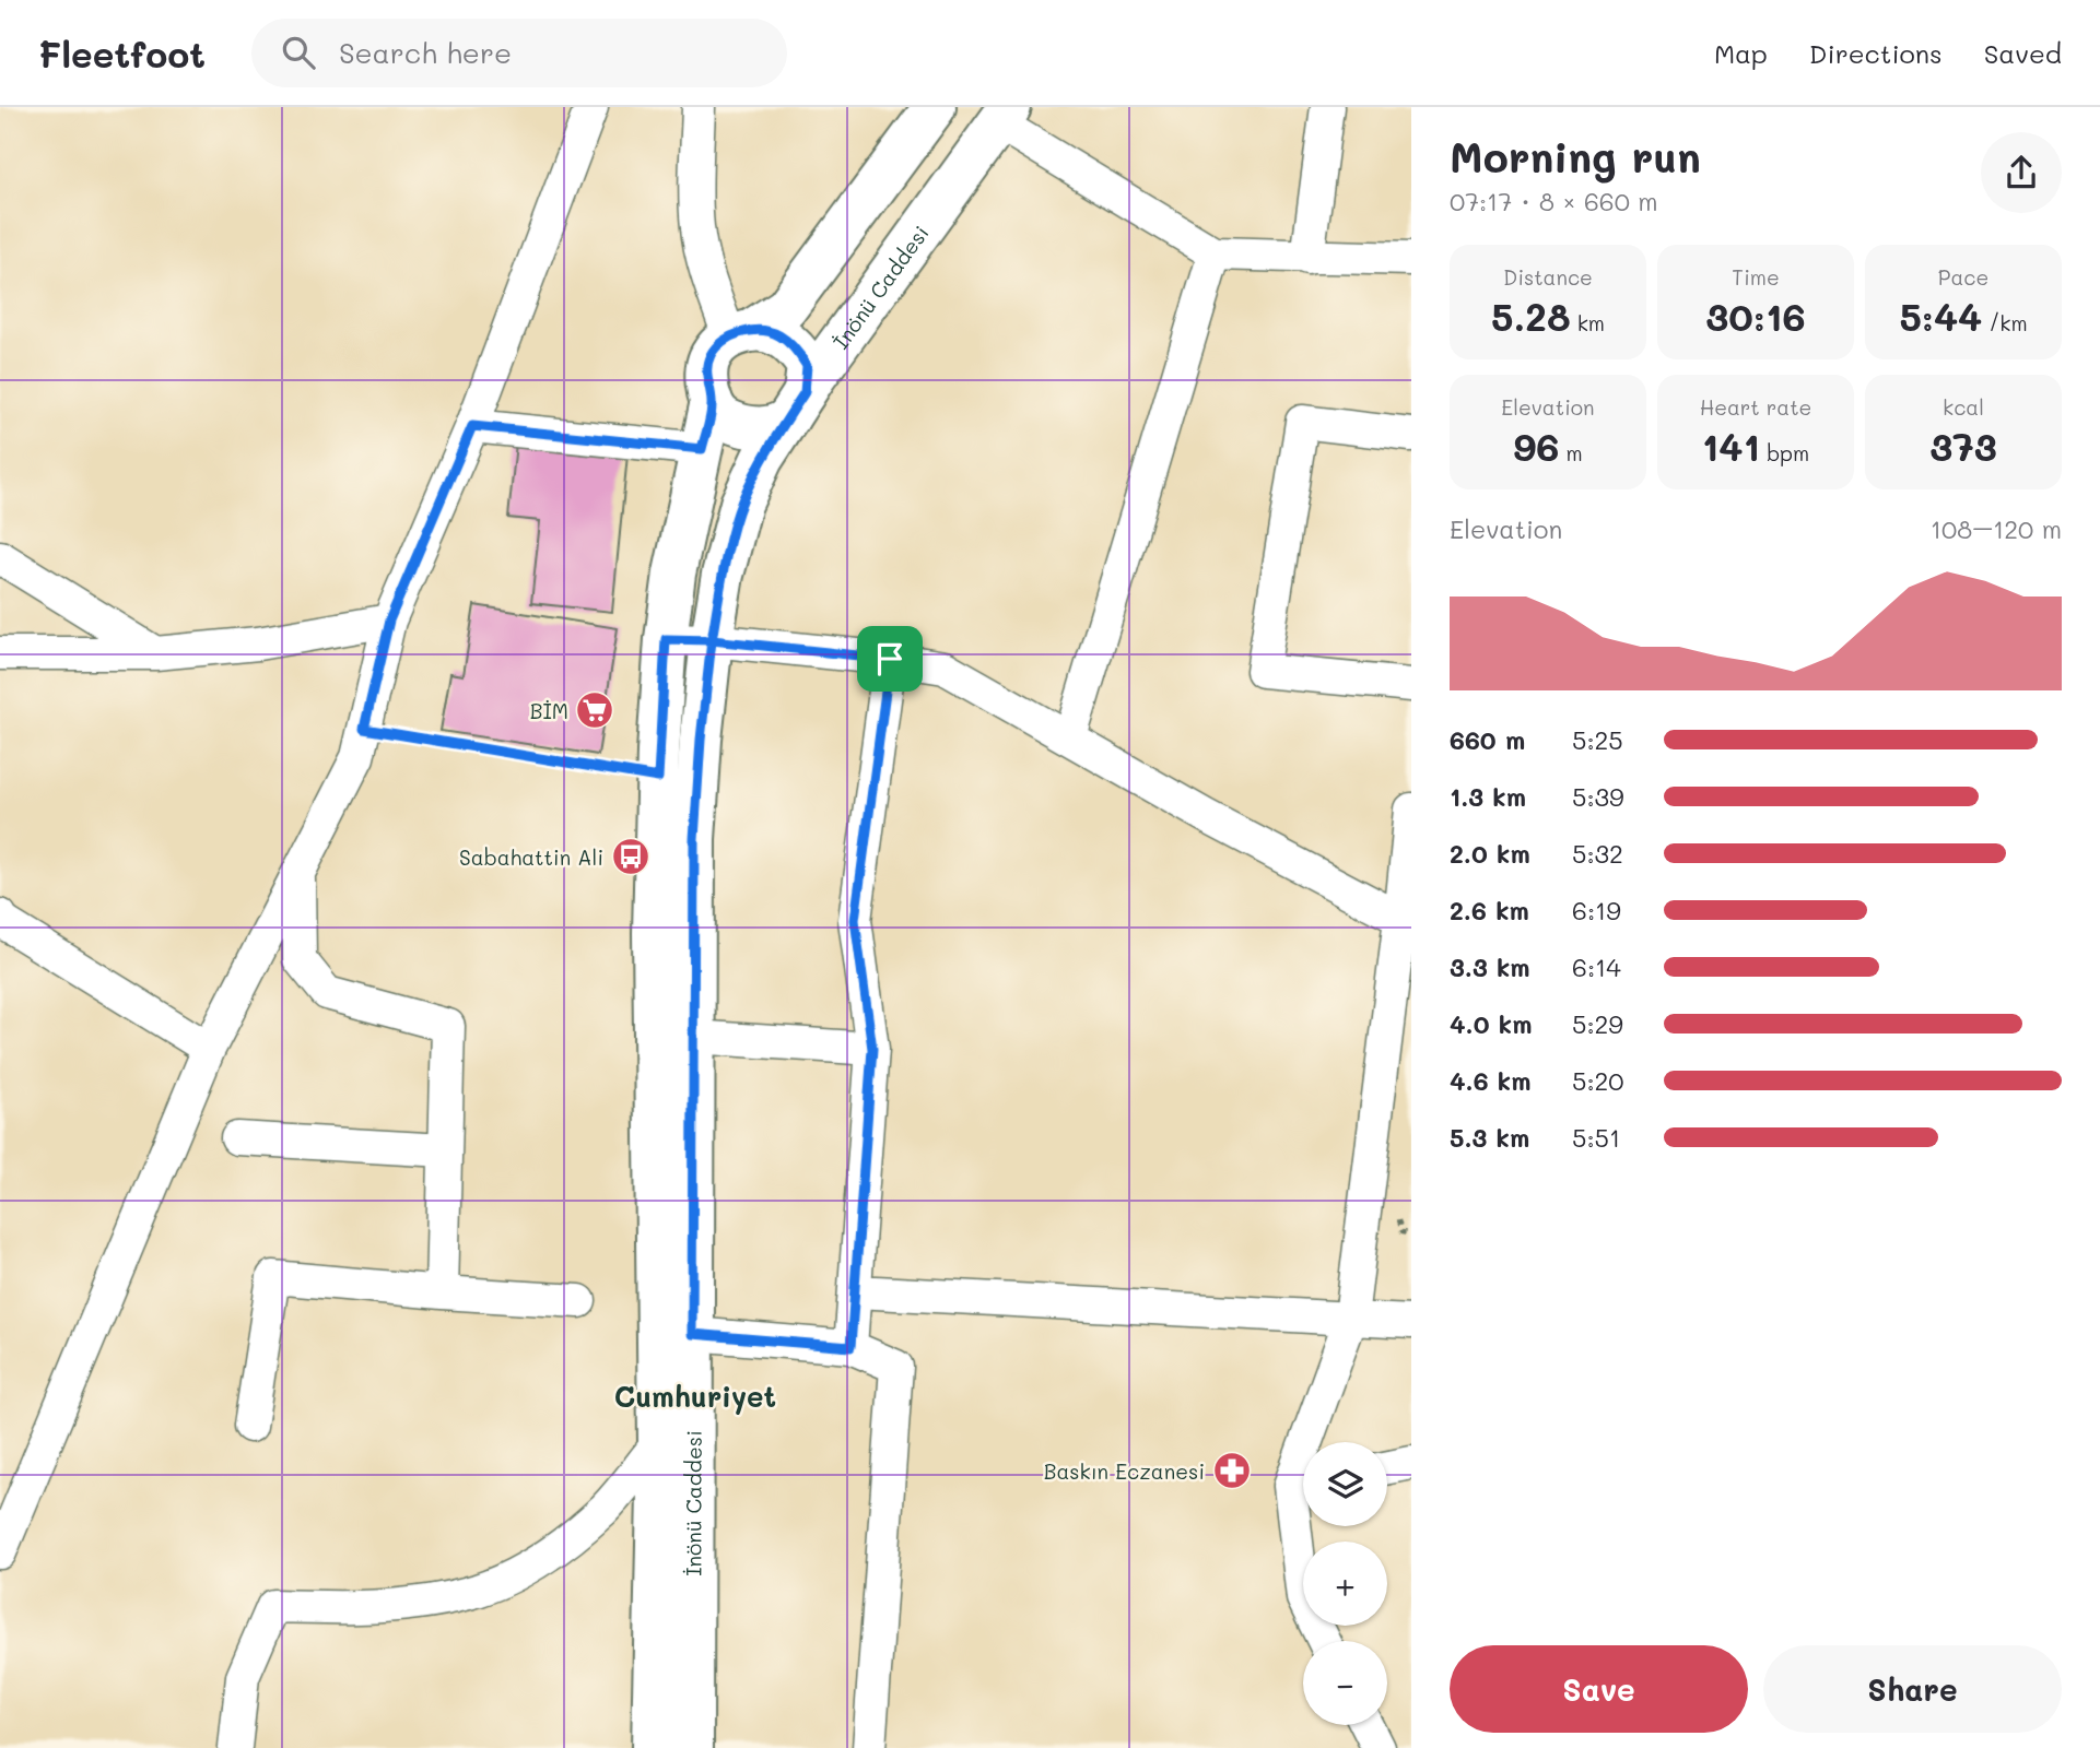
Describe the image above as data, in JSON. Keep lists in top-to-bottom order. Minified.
{"streets":{"main road":["İnönü Caddesi"]},"districts":["Cumhuriyet"],"places":{"supermarket":["BİM"],"bus stop":["Sabahattin Ali"],"pharmacy":["Baskın Eczanesi"]},"page":{"header":"Fleetfoot","search":"Search here","nav":["Map","Directions","Saved"],"heading":["Morning run","07:17 · 8 × 660 m"],"stats":[["Distance","5.28 km"],["Time","30:16"],["Pace","5:44 /km"],["Elevation","96 m"],["Heart rate","141 bpm"],["kcal","373"]],"chart":["Elevation","108–120 m"],"list":[{"name":"660 m","note":"5:25"},{"name":"1.3 km","note":"5:39"},{"name":"2.0 km","note":"5:32"},{"name":"2.6 km","note":"6:19"},{"name":"3.3 km","note":"6:14"},{"name":"4.0 km","note":"5:29"},{"name":"4.6 km","note":"5:20"},{"name":"5.3 km","note":"5:51"}],"map_buttons":["+","−"],"buttons":["Save","Share"]}}
